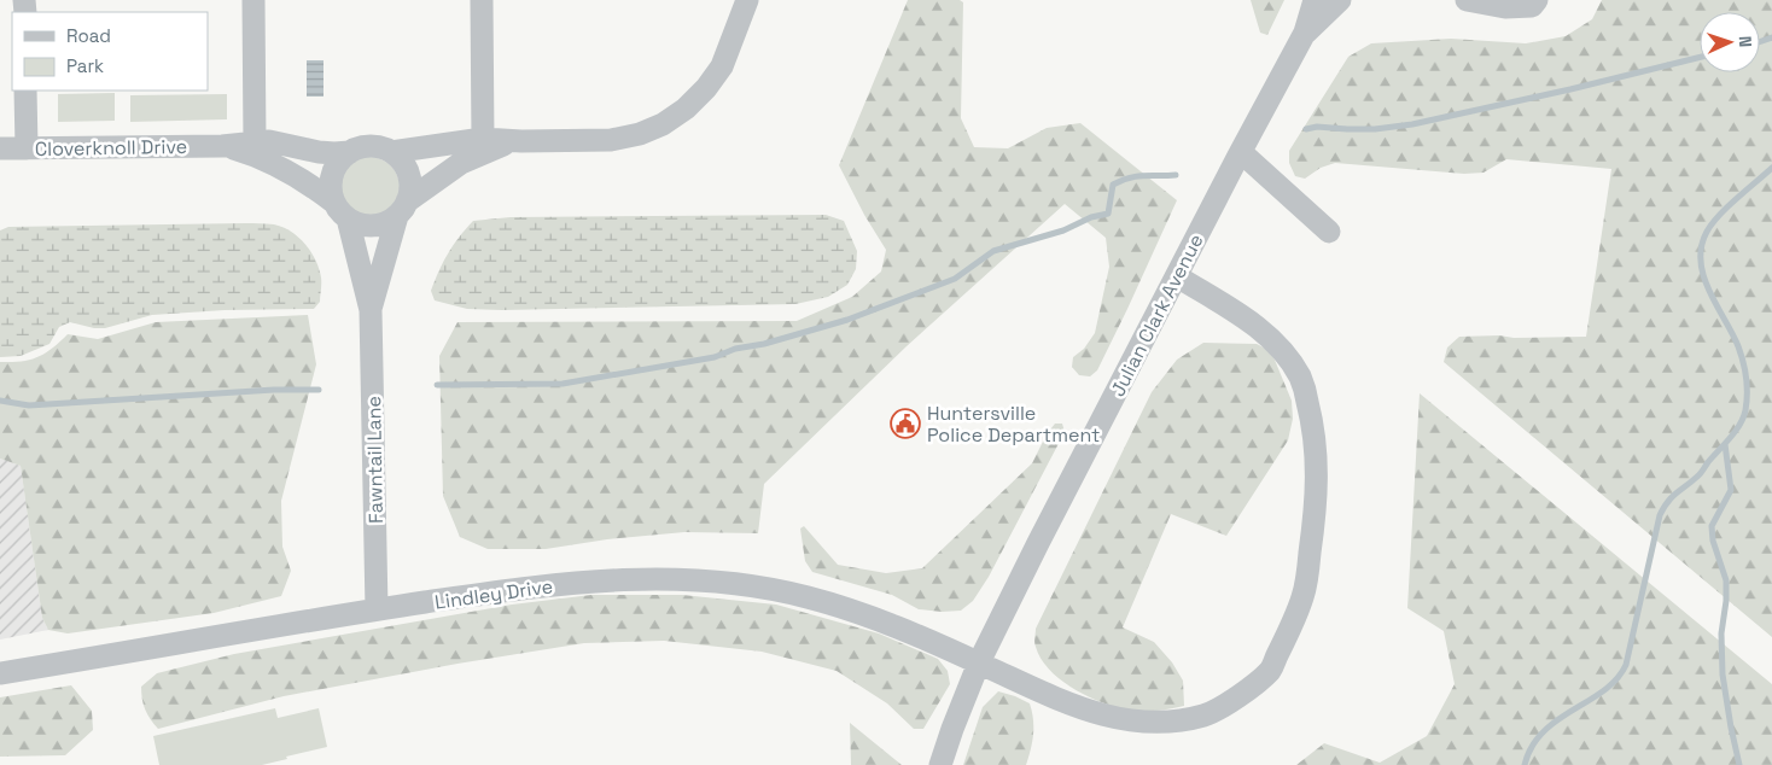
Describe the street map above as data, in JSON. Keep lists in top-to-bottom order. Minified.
{"streets":{"street":["Cloverknoll Drive","Julian Clark Avenue","Fawntail Lane","Lindley Drive"]},"crossings":[["Cloverknoll Drive","Fawntail Lane"],["Julian Clark Avenue","Lindley Drive"],["Fawntail Lane","Lindley Drive"]],"places":{"public building":["Huntersville Police Department"]},"legend":["Road","Park"],"north":"right"}
